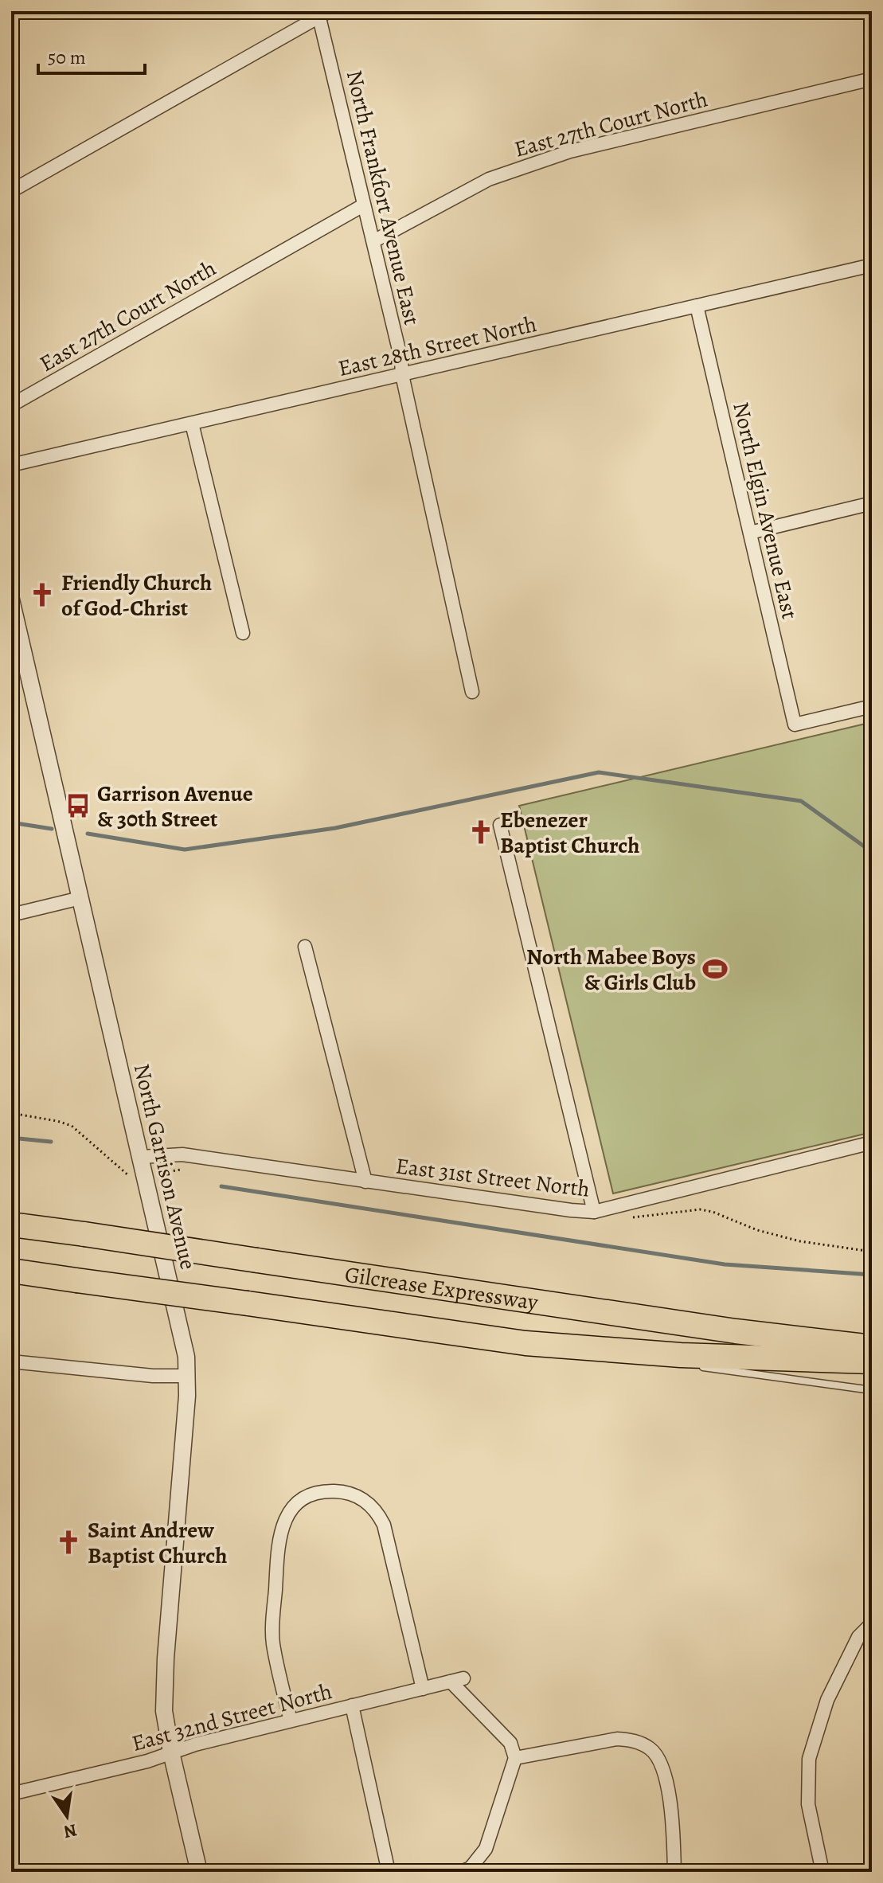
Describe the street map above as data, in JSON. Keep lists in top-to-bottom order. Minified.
{"streets":{"highway":["Gilcrease Expressway"],"street":["East 27th Court North","North Frankfort Avenue East","East 28th Street North","North Elgin Avenue East","North Garrison Avenue","East 31st Street North","East 32nd Street North"]},"crossings":[["East 27th Court North","North Frankfort Avenue East"],["North Frankfort Avenue East","East 28th Street North"],["East 28th Street North","North Elgin Avenue East"],["North Garrison Avenue","East 31st Street North"],["North Garrison Avenue","East 32nd Street North"]],"places":{"church":["Friendly Church of God-Christ","Ebenezer Baptist Church","Saint Andrew Baptist Church"],"bus stop":["Garrison Avenue & 30th Street"],"sports":["North Mabee Boys & Girls Club"]},"scale_bar":"50 m","north":"bottom"}
